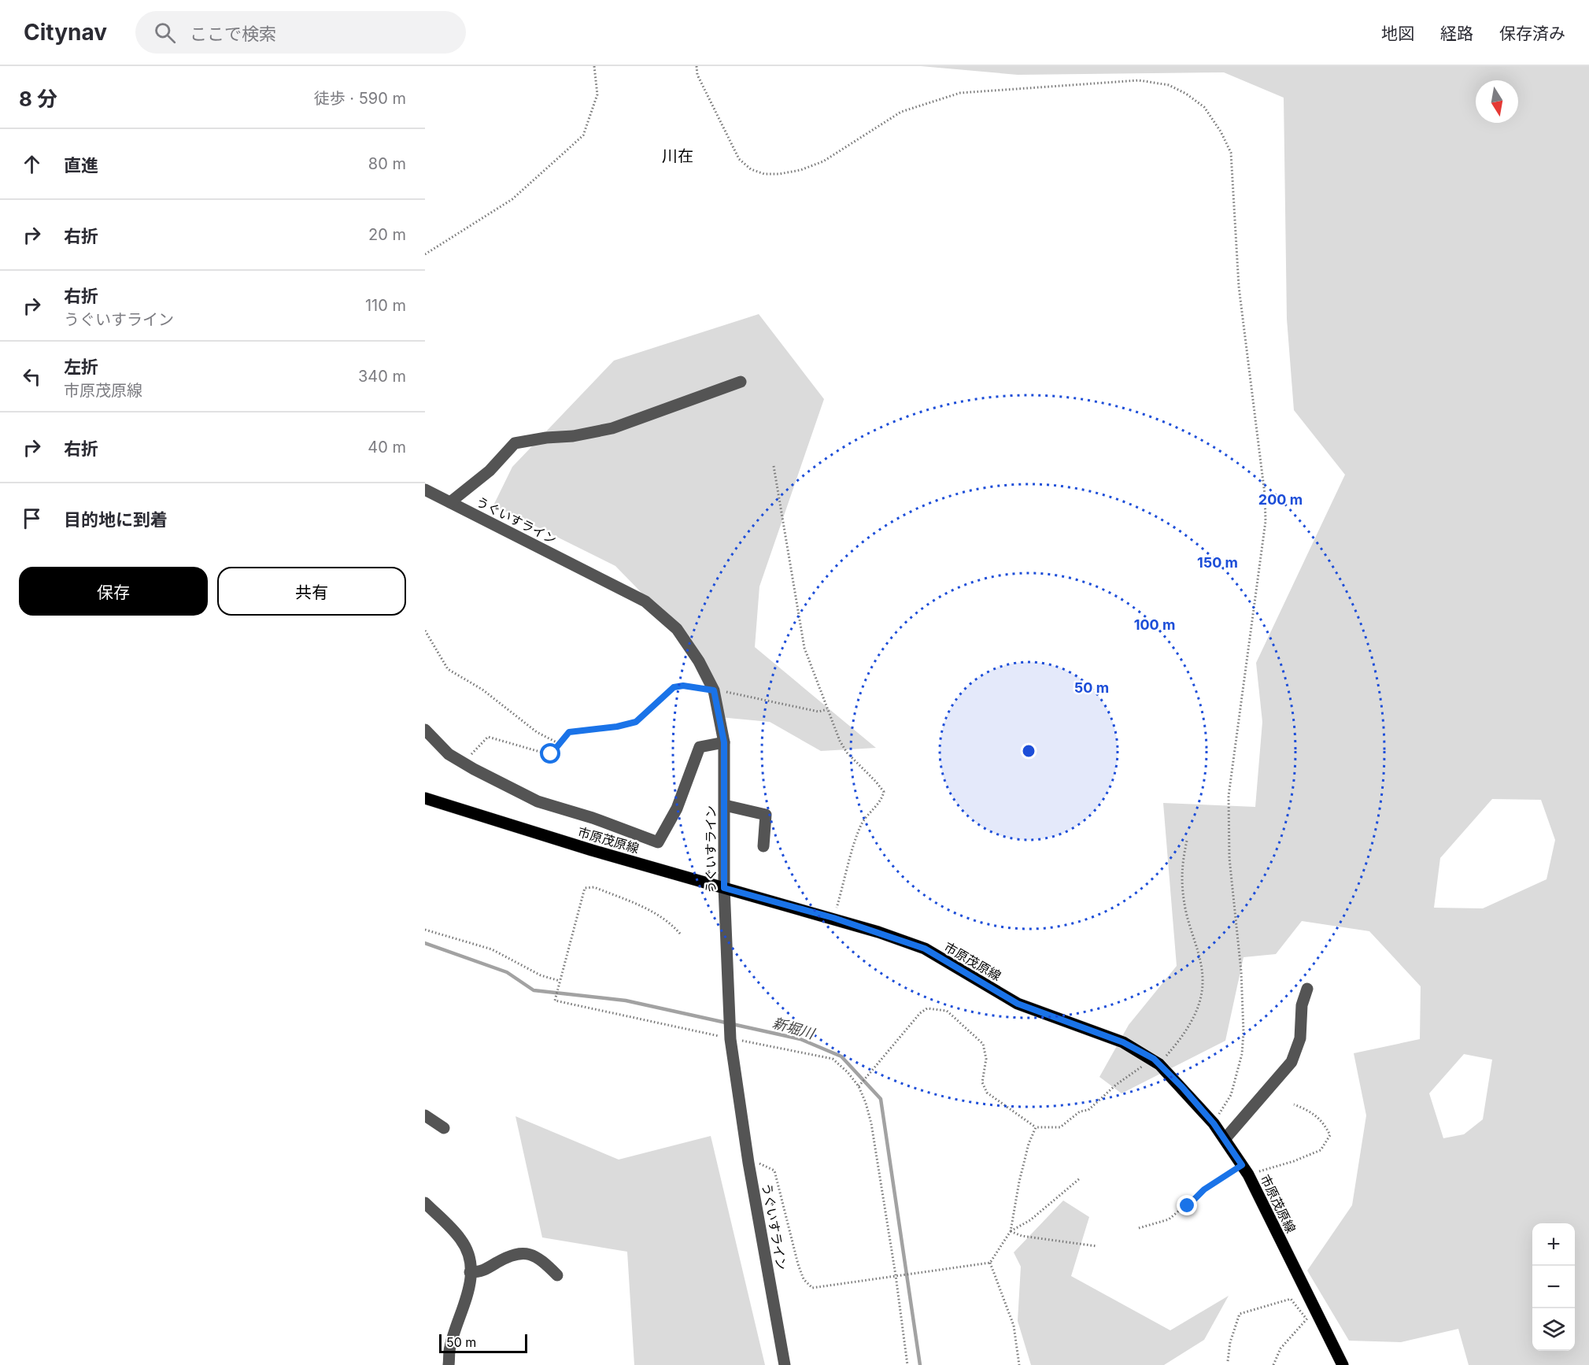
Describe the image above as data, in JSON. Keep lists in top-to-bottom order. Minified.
{"streets":{"main road":["市原茂原線"],"street":["うぐいすライン"]},"crossings":[["うぐいすライン","市原茂原線"]],"districts":["川在"],"water":["新堀川"],"scale_bar":"50 m","north":"bottom","page":{"header":"Citynav","search":"ここで検索","nav":["地図","経路","保存済み"],"heading":["8 分","徒歩 · 590 m"],"list":[["直進","80 m"],["右折","20 m"],["右折","うぐいすライン","110 m"],["左折","市原茂原線","340 m"],["右折","40 m"],"目的地に到着"],"buttons":["保存","共有"],"map_buttons":["+","−"],"scale":"50 m"},"rings":["200 m","150 m","100 m","50 m"]}
